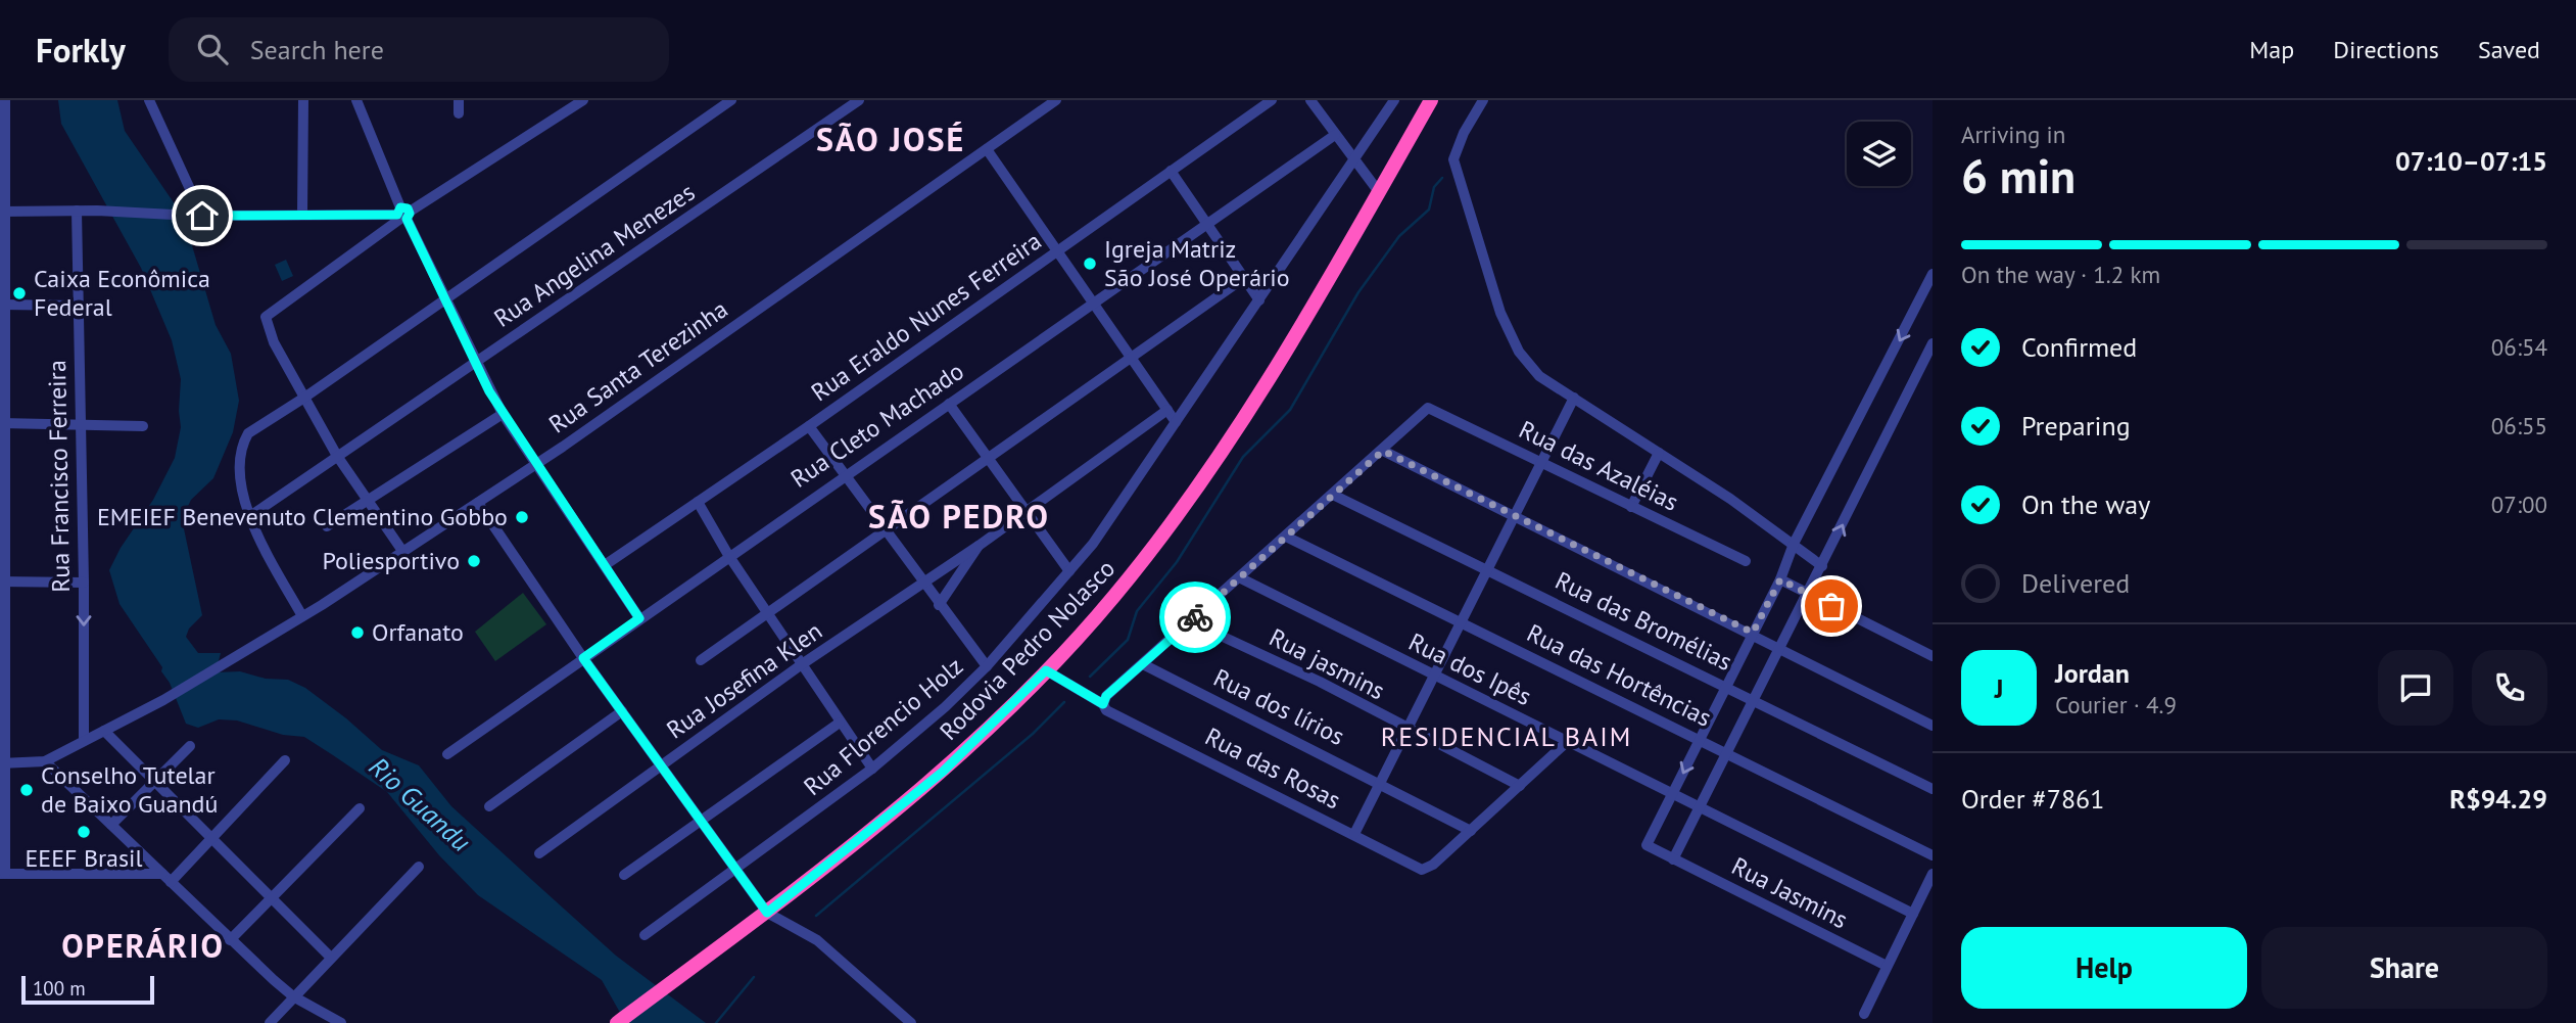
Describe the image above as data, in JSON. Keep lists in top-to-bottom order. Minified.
{"streets":{"highway":["Rodovia Pedro Nolasco"],"street":["Rua Angelina Menezes","Rua Eraldo Nunes Ferreira","Rua Santa Terezinha","Rua Cleto Machado","Rua das Azaléias","Rua Francisco Ferreira","Rua das Bromélias","Rua jasmins","Rua dos Ipês","Rua das Hortências","Rua Josefina Klen","Rua dos lírios","Rua Florencio Holz","Rua das Rosas","Rua Jasmins"]},"crossings":[["Rua Santa Terezinha","Rua Francisco Ferreira"],["Rodovia Pedro Nolasco","Rua das Rosas"],["Rua dos Ipês","Rua Jasmins"],["Rua dos lírios","Rua das Rosas"]],"districts":["SÃO JOSÉ","SÃO PEDRO","RESIDENCIAL BAIM","OPERÁRIO"],"water":["Rio Guandu"],"places":["Igreja Matriz São José Operário","Caixa Econômica Federal","EMEIEF Benevenuto Clementino Gobbo","Poliesportivo","Orfanato","Conselho Tutelar de Baixo Guandú","EEEF Brasil"],"scale_bar":"100 m","page":{"header":"Forkly","search":"Search here","nav":["Map","Directions","Saved"],"heading":["6 min","Arriving in","07:10–07:15"],"panel":["Jordan","Courier · 4.9","Order #7861","R$94.29"],"bar":"On the way · 1.2 km","list":[["Confirmed","06:54"],["Preparing","06:55"],["On the way","07:00"],"Delivered"],"round":"J","buttons":["Help","Share"],"scale":"100 m"}}
